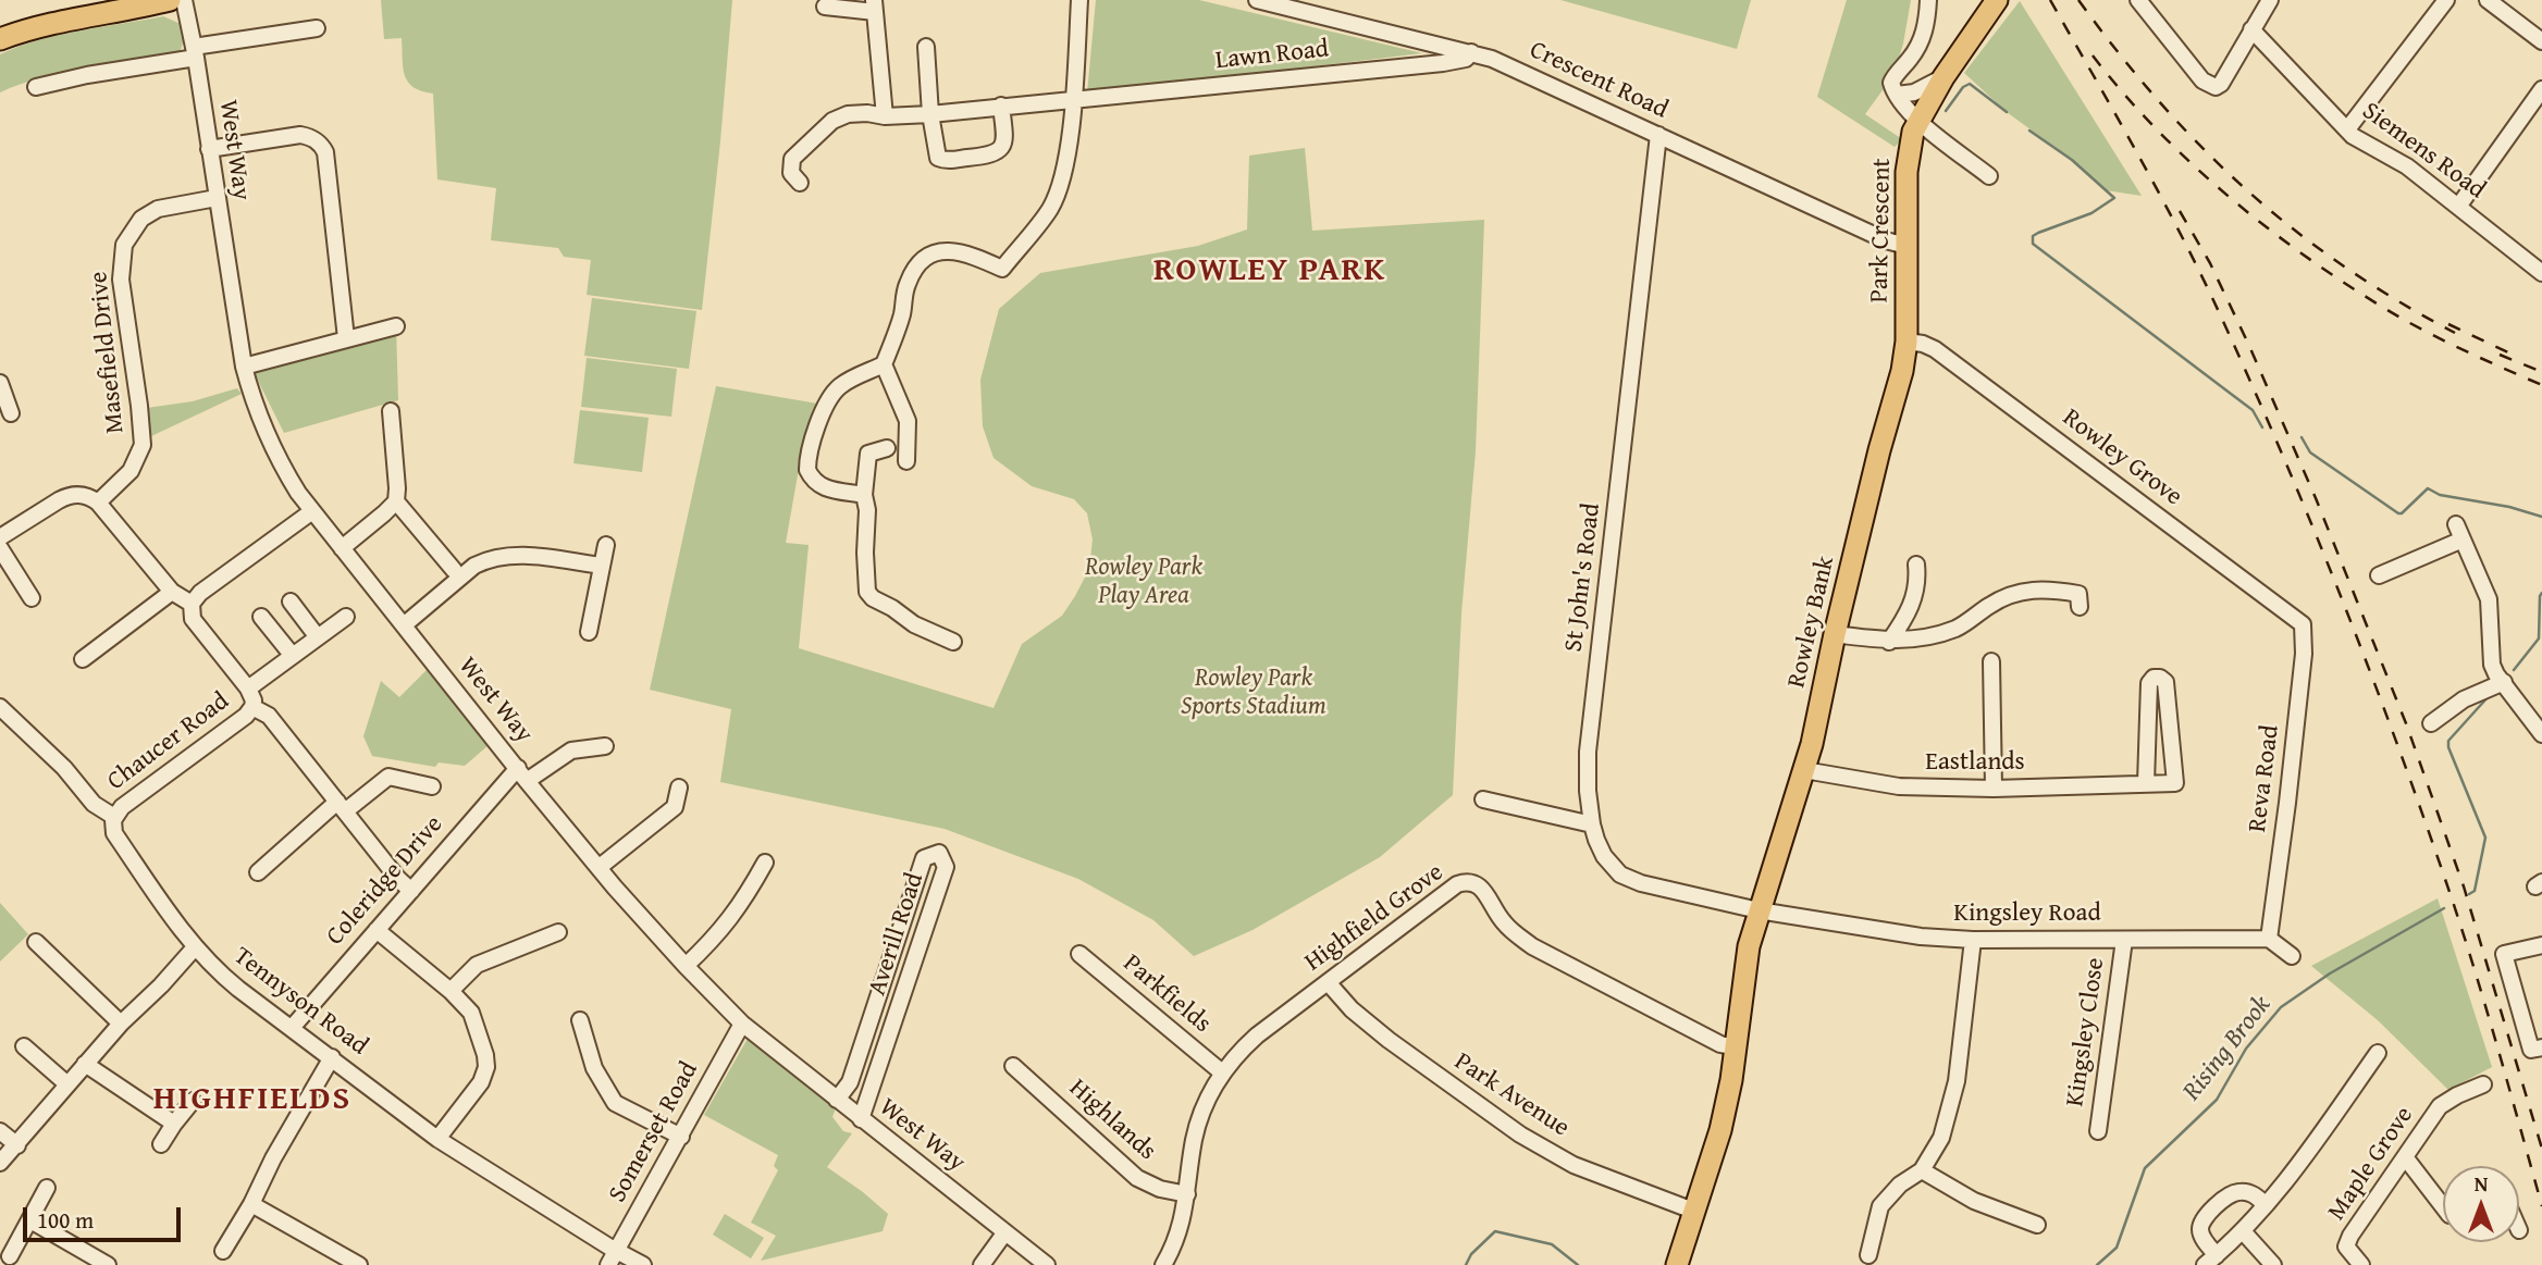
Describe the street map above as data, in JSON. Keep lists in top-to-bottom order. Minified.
{"streets":{"highway":["Park Crescent","Rowley Bank"],"street":["Lawn Road","Crescent Road","West Way","Siemens Road","Masefield Drive","Rowley Grove","St John's Road","Chaucer Road","Eastlands","Reva Road","Coleridge Drive","Kingsley Road","Highfield Grove","Averill Road","Parkfields","Tennyson Road","Kingsley Close","Park Avenue","Highlands","Somerset Road","Maple Grove"]},"crossings":[["Lawn Road","Crescent Road"],["Crescent Road","Park Crescent"],["Crescent Road","St John's Road"],["West Way","Masefield Drive"],["West Way","Coleridge Drive"],["West Way","Averill Road"],["West Way","Somerset Road"],["Park Crescent","Rowley Grove"],["Park Crescent","Rowley Bank"],["Rowley Grove","Rowley Bank"],["Rowley Grove","Reva Road"],["St John's Road","Rowley Bank"],["St John's Road","Kingsley Road"],["Rowley Bank","Eastlands"],["Rowley Bank","Kingsley Road"],["Chaucer Road","Tennyson Road"],["Reva Road","Kingsley Road"],["Coleridge Drive","Tennyson Road"],["Kingsley Road","Kingsley Close"],["Highfield Grove","Parkfields"],["Highfield Grove","Park Avenue"],["Highfield Grove","Highlands"],["Tennyson Road","Somerset Road"]],"districts":["ROWLEY PARK","HIGHFIELDS"],"water":["Rising Brook"],"parks":["Rowley Park Play Area","Rowley Park Sports Stadium"],"scale_bar":"100 m","north":"top"}
